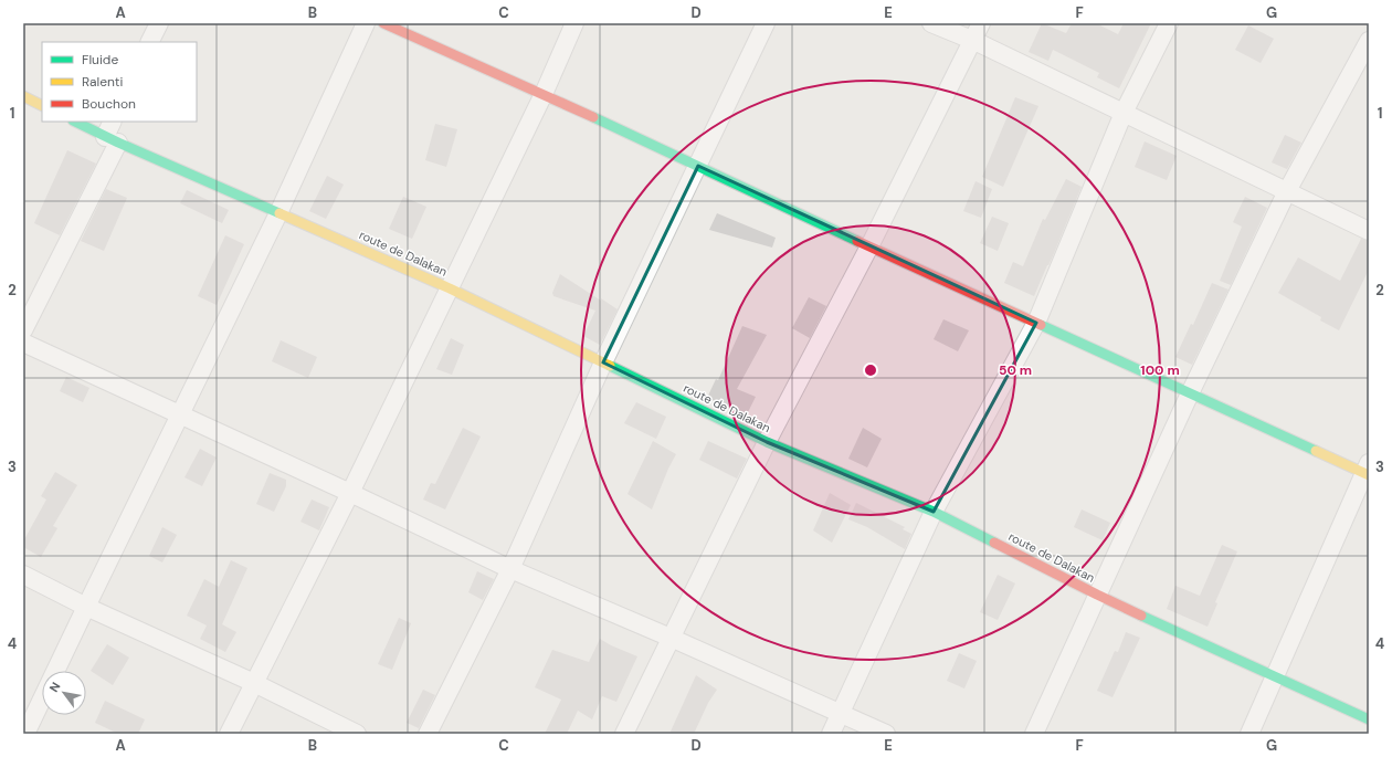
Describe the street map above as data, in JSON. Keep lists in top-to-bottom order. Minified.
{"streets":{"street":["route de Dalakan"]},"legend":["Fluide","Ralenti","Bouchon"],"north":"top left","grid":{"columns":["A","B","C","D","E","F","G"],"rows":["1","2","3","4"]},"rings":["50 m","100 m"]}
